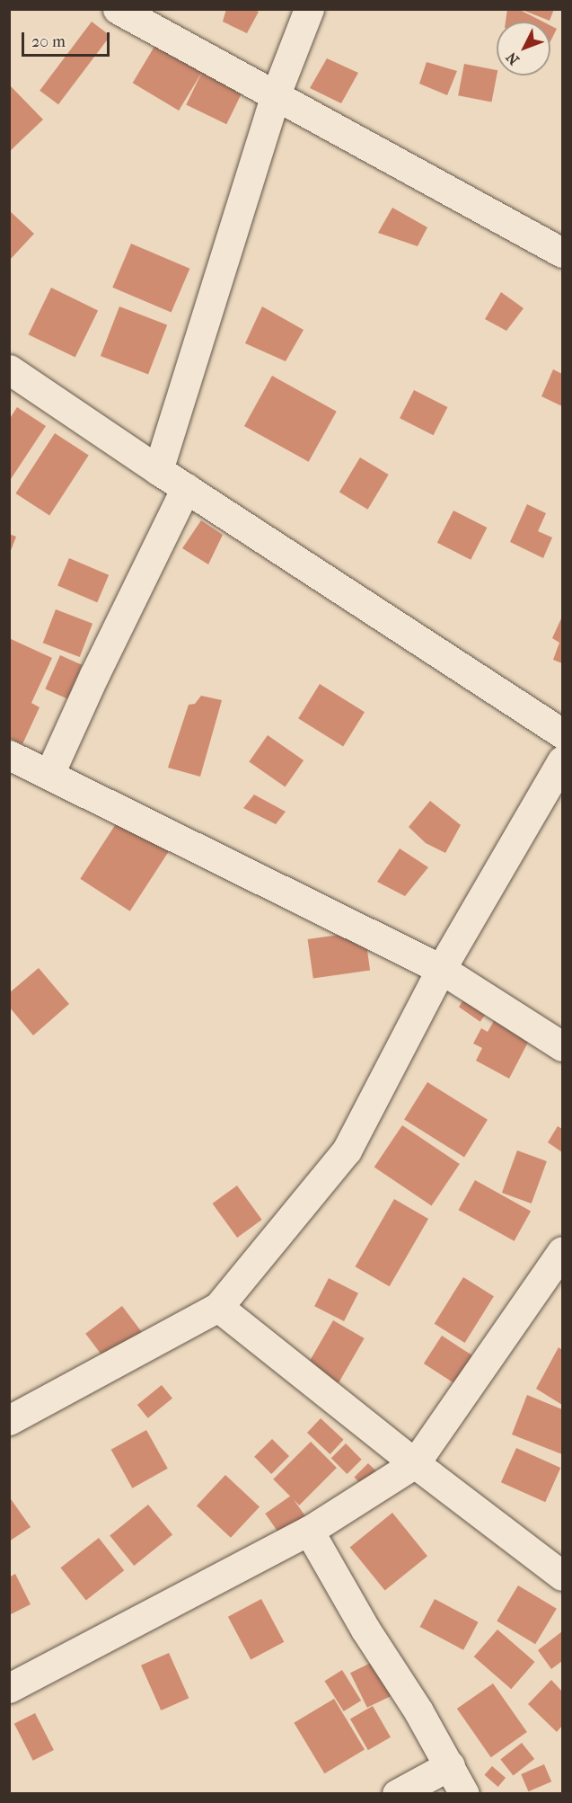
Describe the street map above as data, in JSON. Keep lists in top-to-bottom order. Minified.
{"scale_bar":"20 m","north":"bottom left"}
